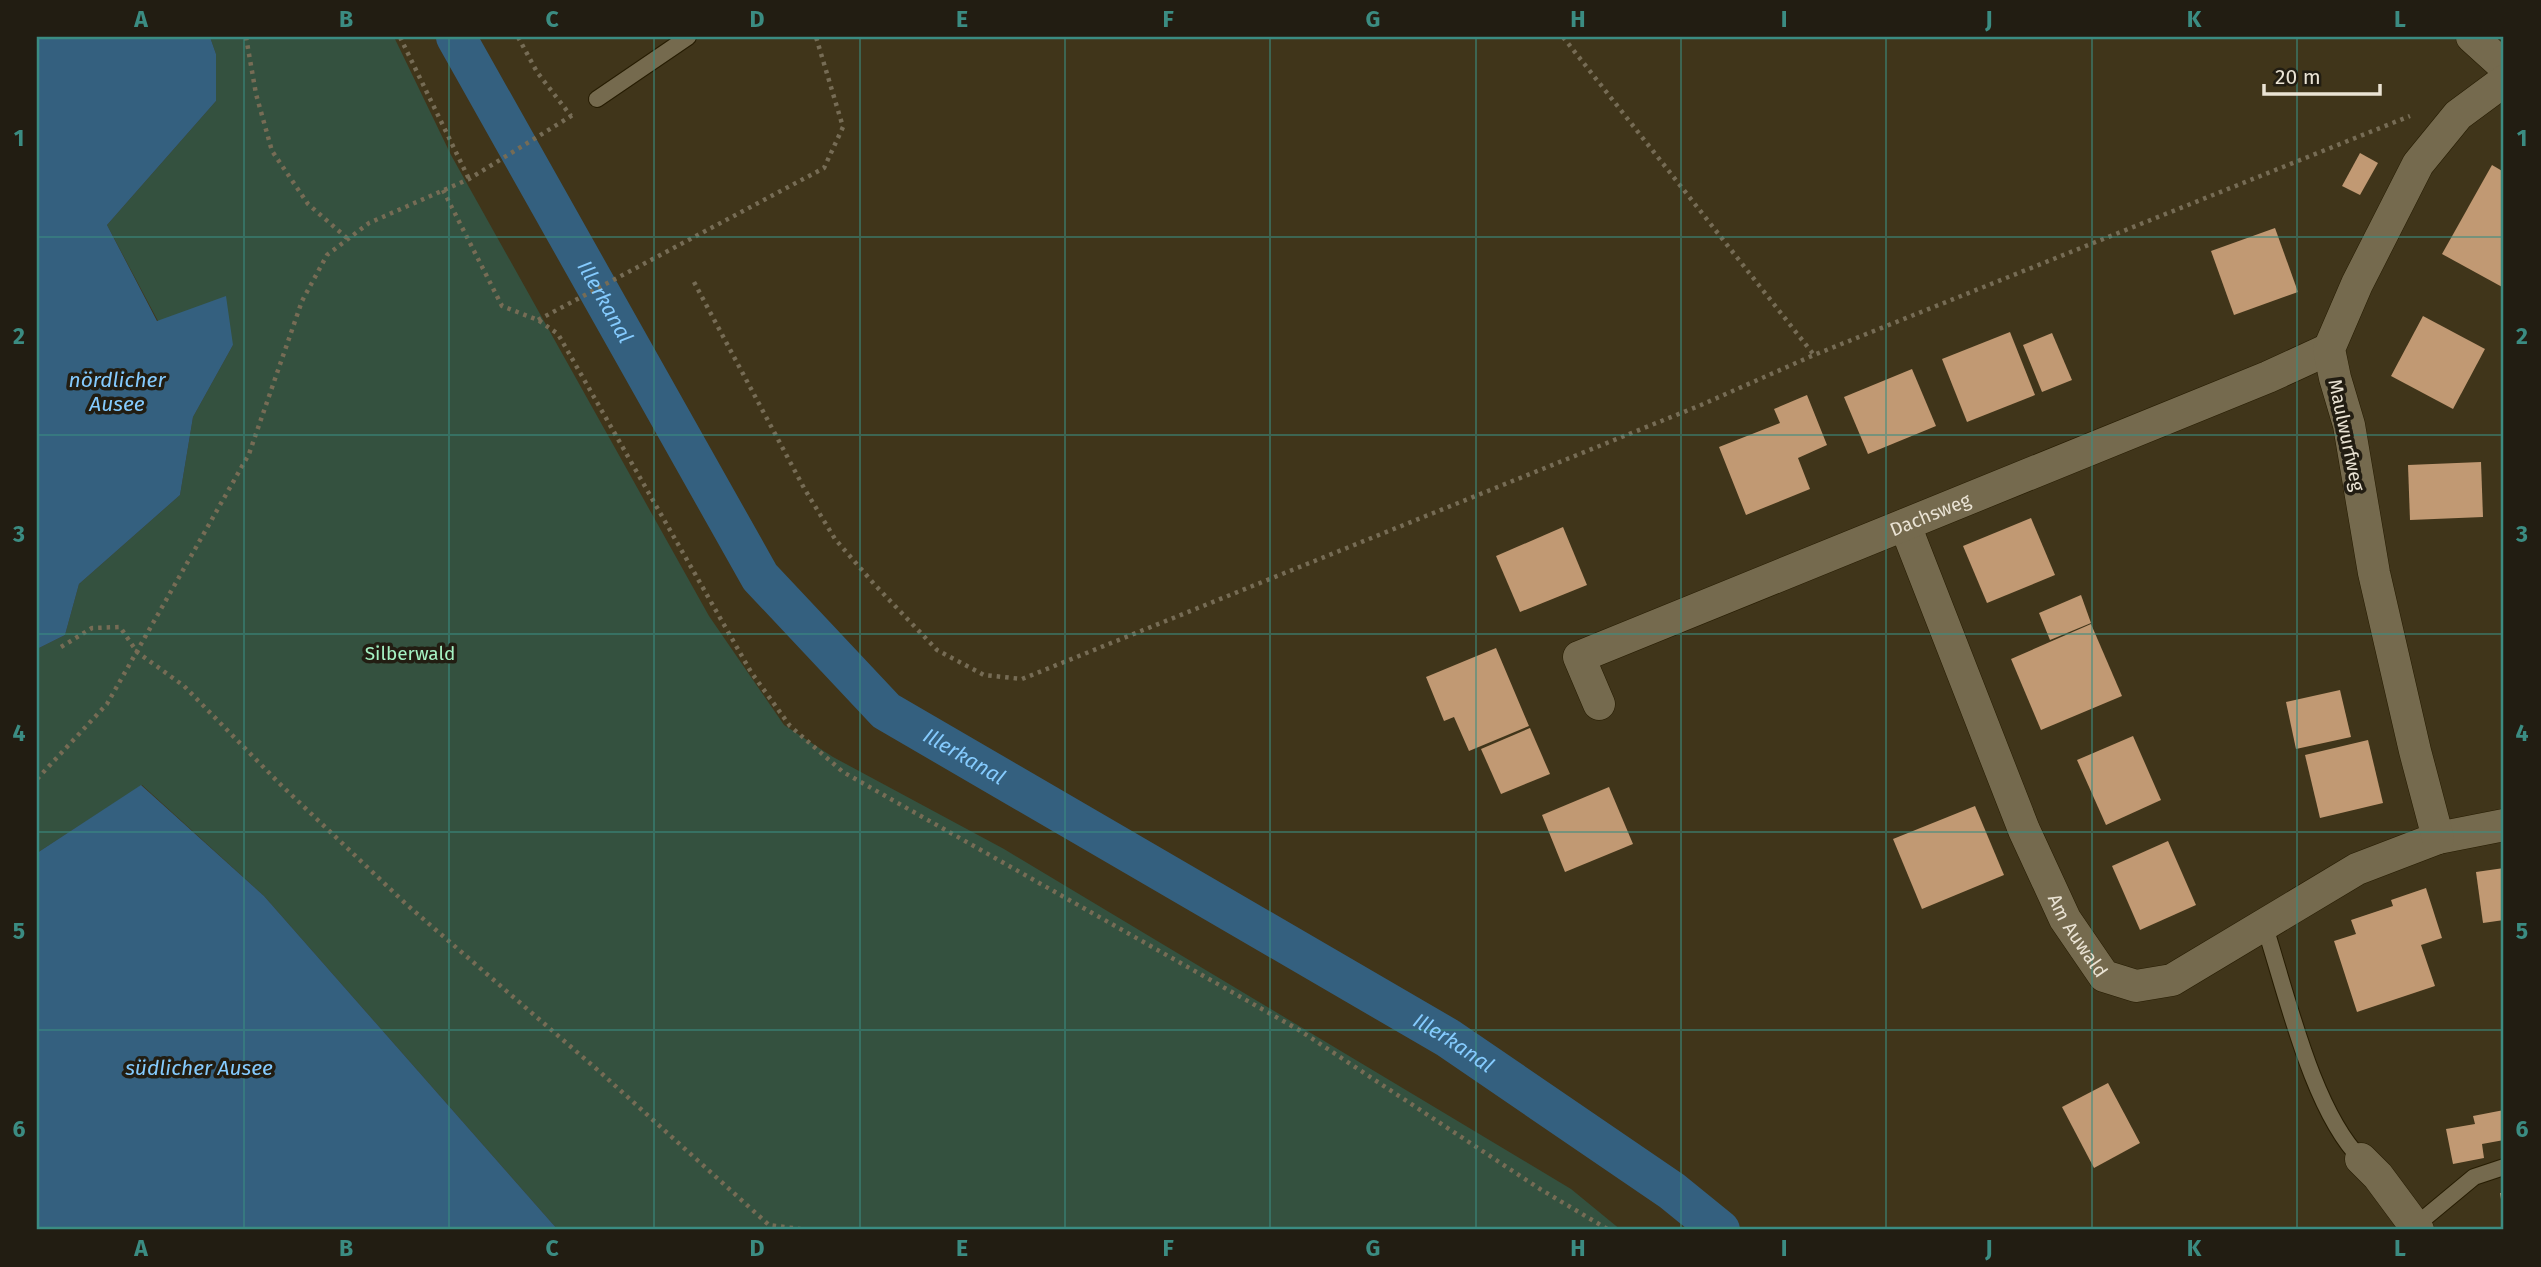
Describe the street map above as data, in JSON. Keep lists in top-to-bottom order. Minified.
{"streets":{"street":["Maulwurfweg","Dachsweg","Am Auwald"]},"crossings":[["Maulwurfweg","Dachsweg"],["Maulwurfweg","Am Auwald"],["Dachsweg","Am Auwald"]],"water":["Illerkanal","nördlicher Ausee","südlicher Ausee"],"parks":["Silberwald"],"scale_bar":"20 m","grid":{"columns":["A","B","C","D","E","F","G","H","I","J","K","L"],"rows":["1","2","3","4","5","6"]}}
